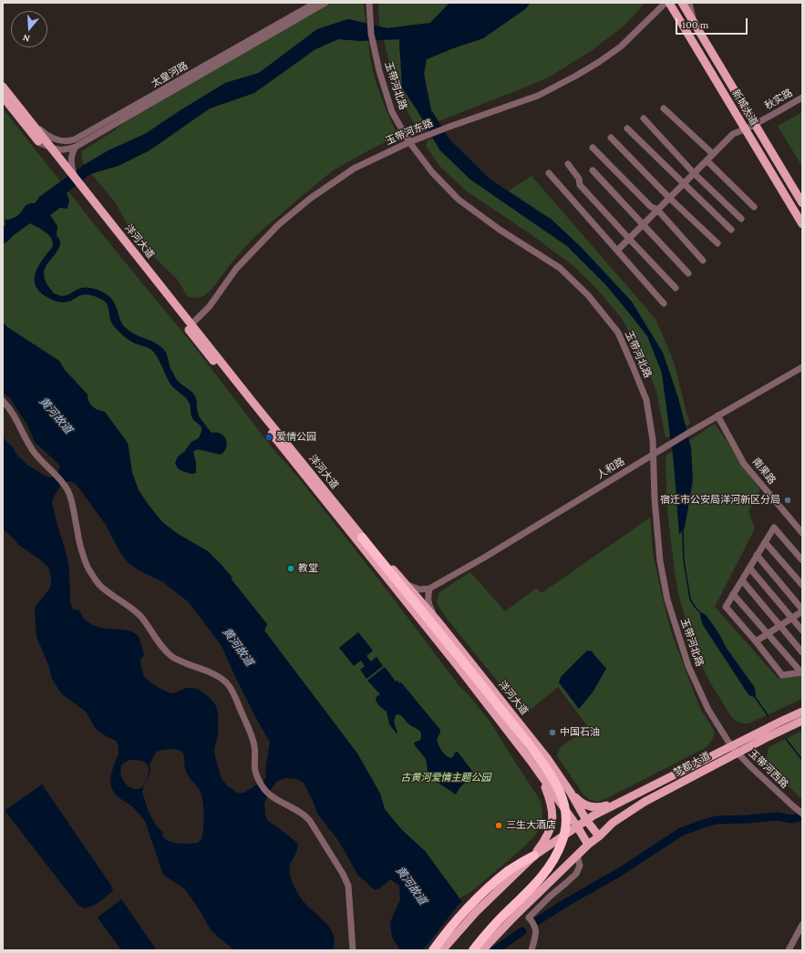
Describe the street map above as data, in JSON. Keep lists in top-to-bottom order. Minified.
{"streets":{"main road":["新城大道","洋河大道","梦都大道"],"street":["太皇河路","玉带河北路","秋实路","玉带河东路","人和路","南果路","玉带河西路"]},"crossings":[["太皇河路","洋河大道"],["玉带河北路","玉带河东路"],["玉带河北路","人和路"],["玉带河北路","梦都大道"],["玉带河北路","玉带河西路"],["秋实路","新城大道"],["玉带河东路","洋河大道"],["洋河大道","梦都大道"],["人和路","南果路"],["梦都大道","玉带河西路"]],"water":["黄河故道"],"parks":["古黄河爱情主题公园"],"places":["爱情公园","宿迁市公安局洋河新区分局","教堂","中国石油","三生大酒店"],"scale_bar":"100 m","north":"bottom"}
